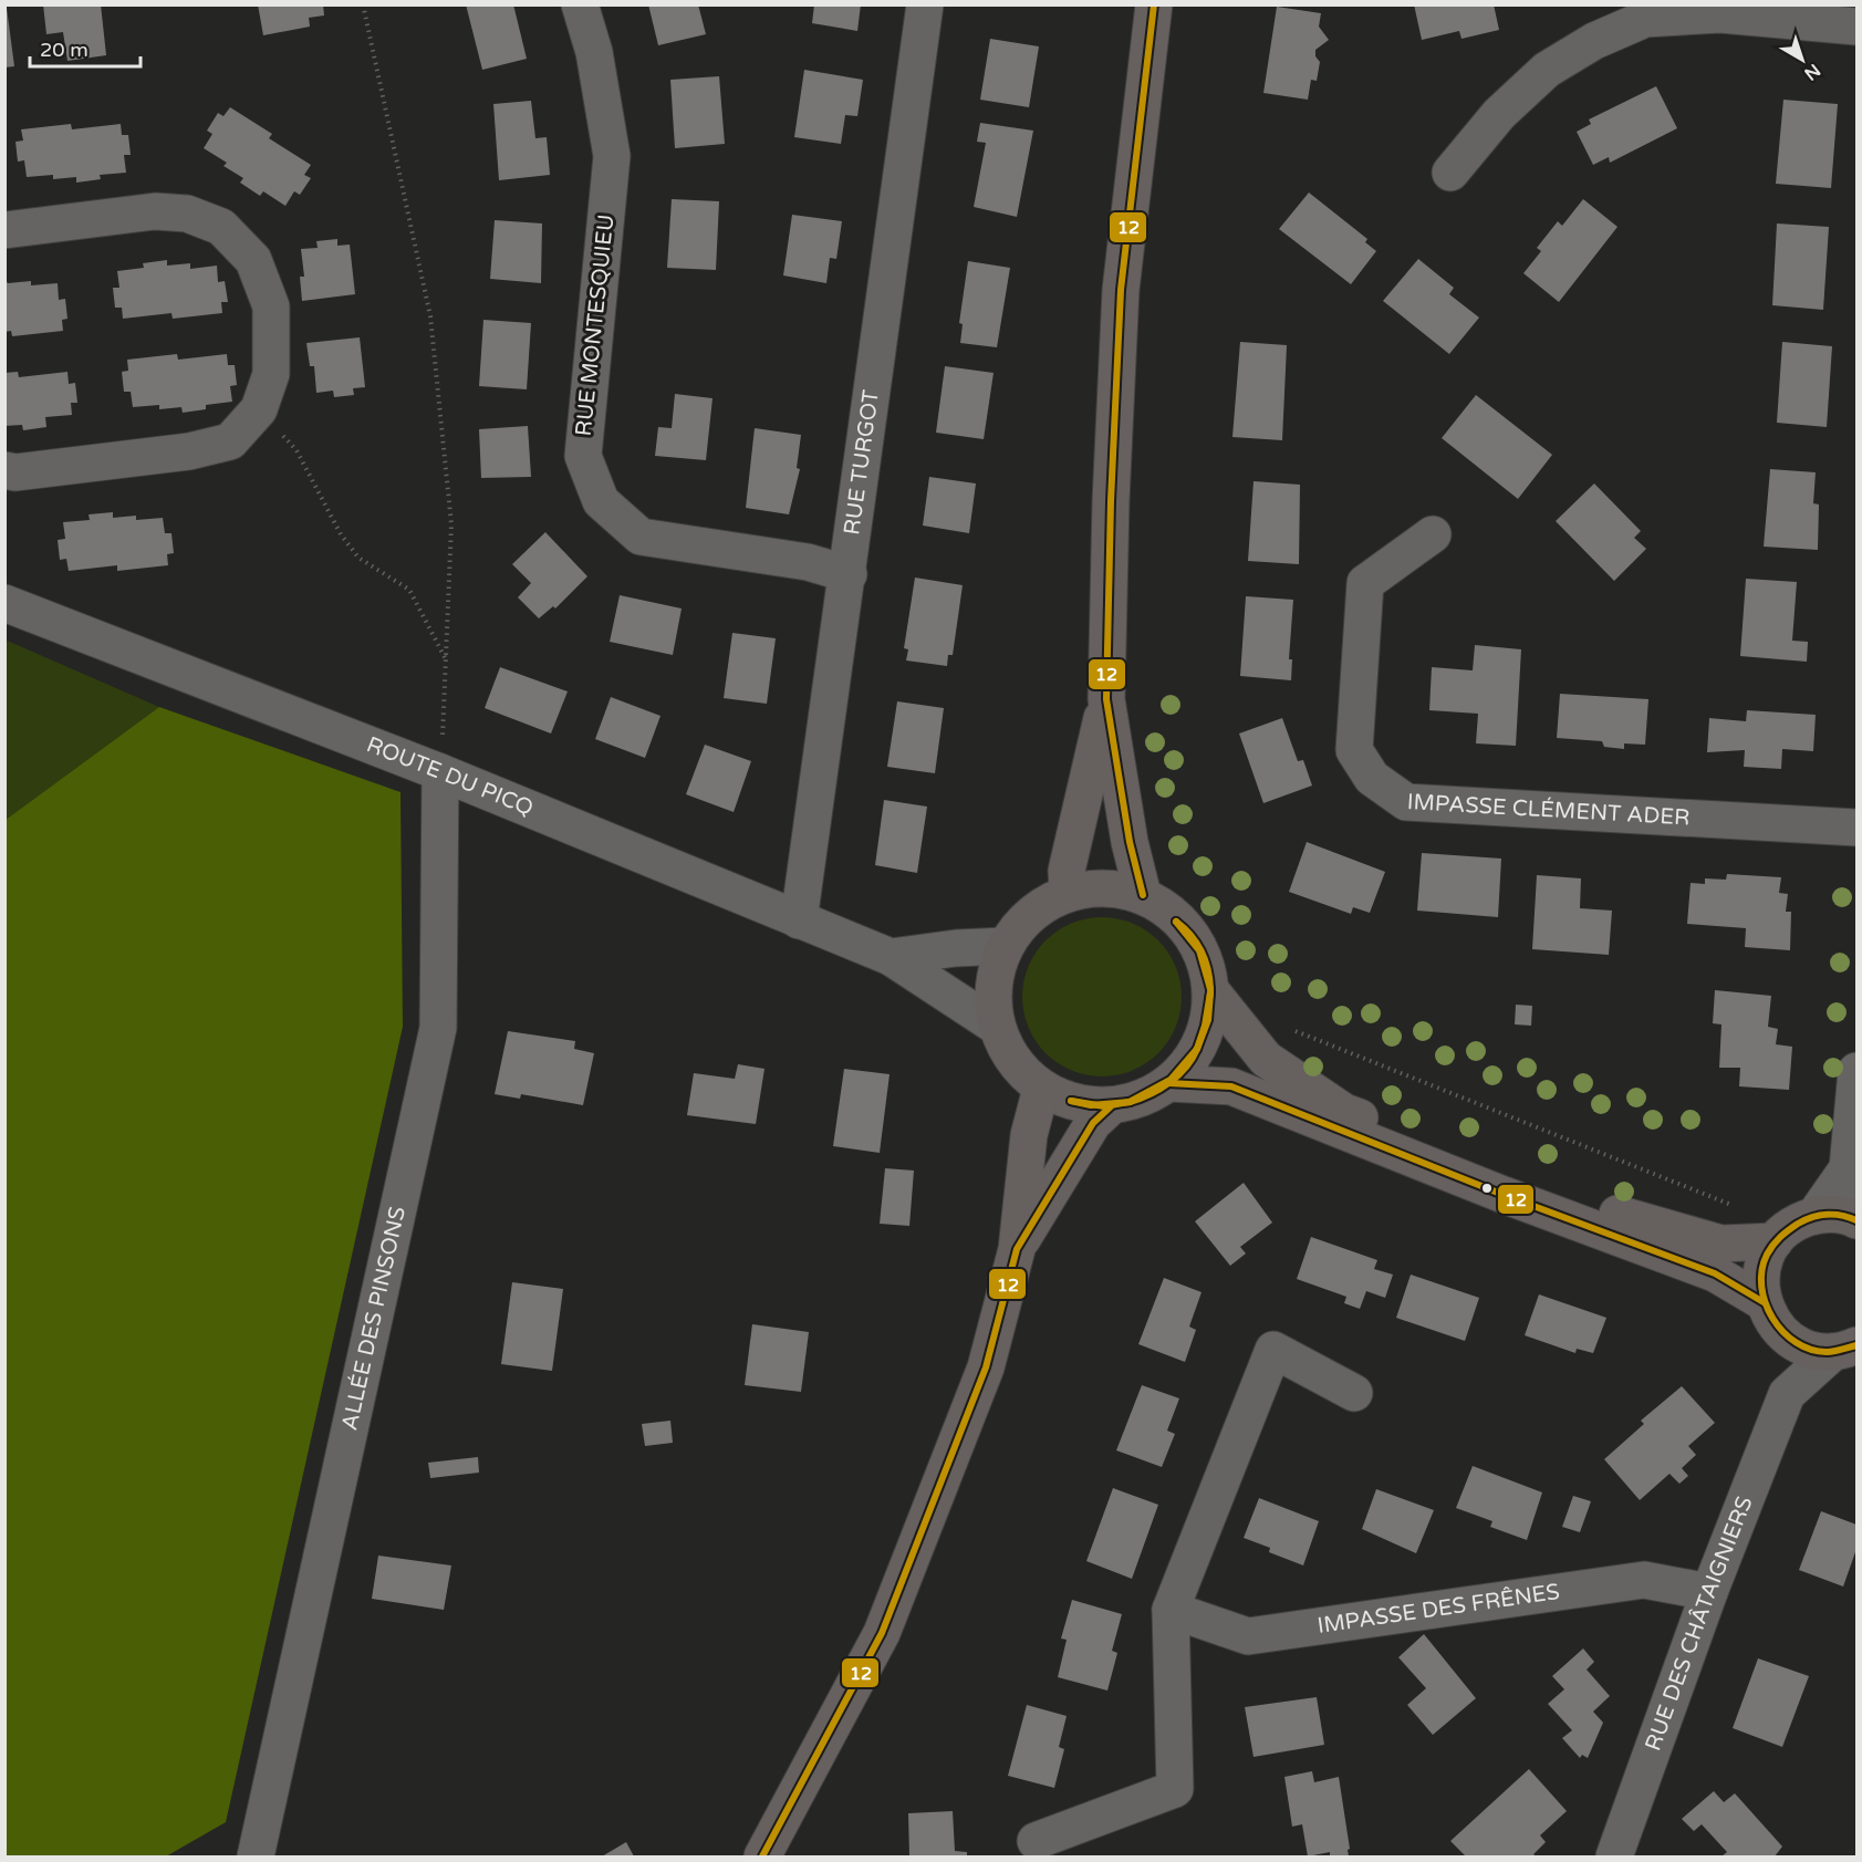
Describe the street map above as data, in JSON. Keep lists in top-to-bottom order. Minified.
{"streets":{"street":["RUE MONTESQUIEU","RUE TURGOT","ROUTE DU PICQ","IMPASSE CLÉMENT ADER","ALLÉE DES PINSONS","IMPASSE DES FRÊNES","RUE DES CHÂTAIGNIERS"]},"crossings":[["RUE MONTESQUIEU","RUE TURGOT"],["RUE TURGOT","ROUTE DU PICQ"],["ROUTE DU PICQ","ALLÉE DES PINSONS"],["IMPASSE DES FRÊNES","RUE DES CHÂTAIGNIERS"]],"lines":["transit line 12"],"scale_bar":"20 m","north":"bottom right"}
